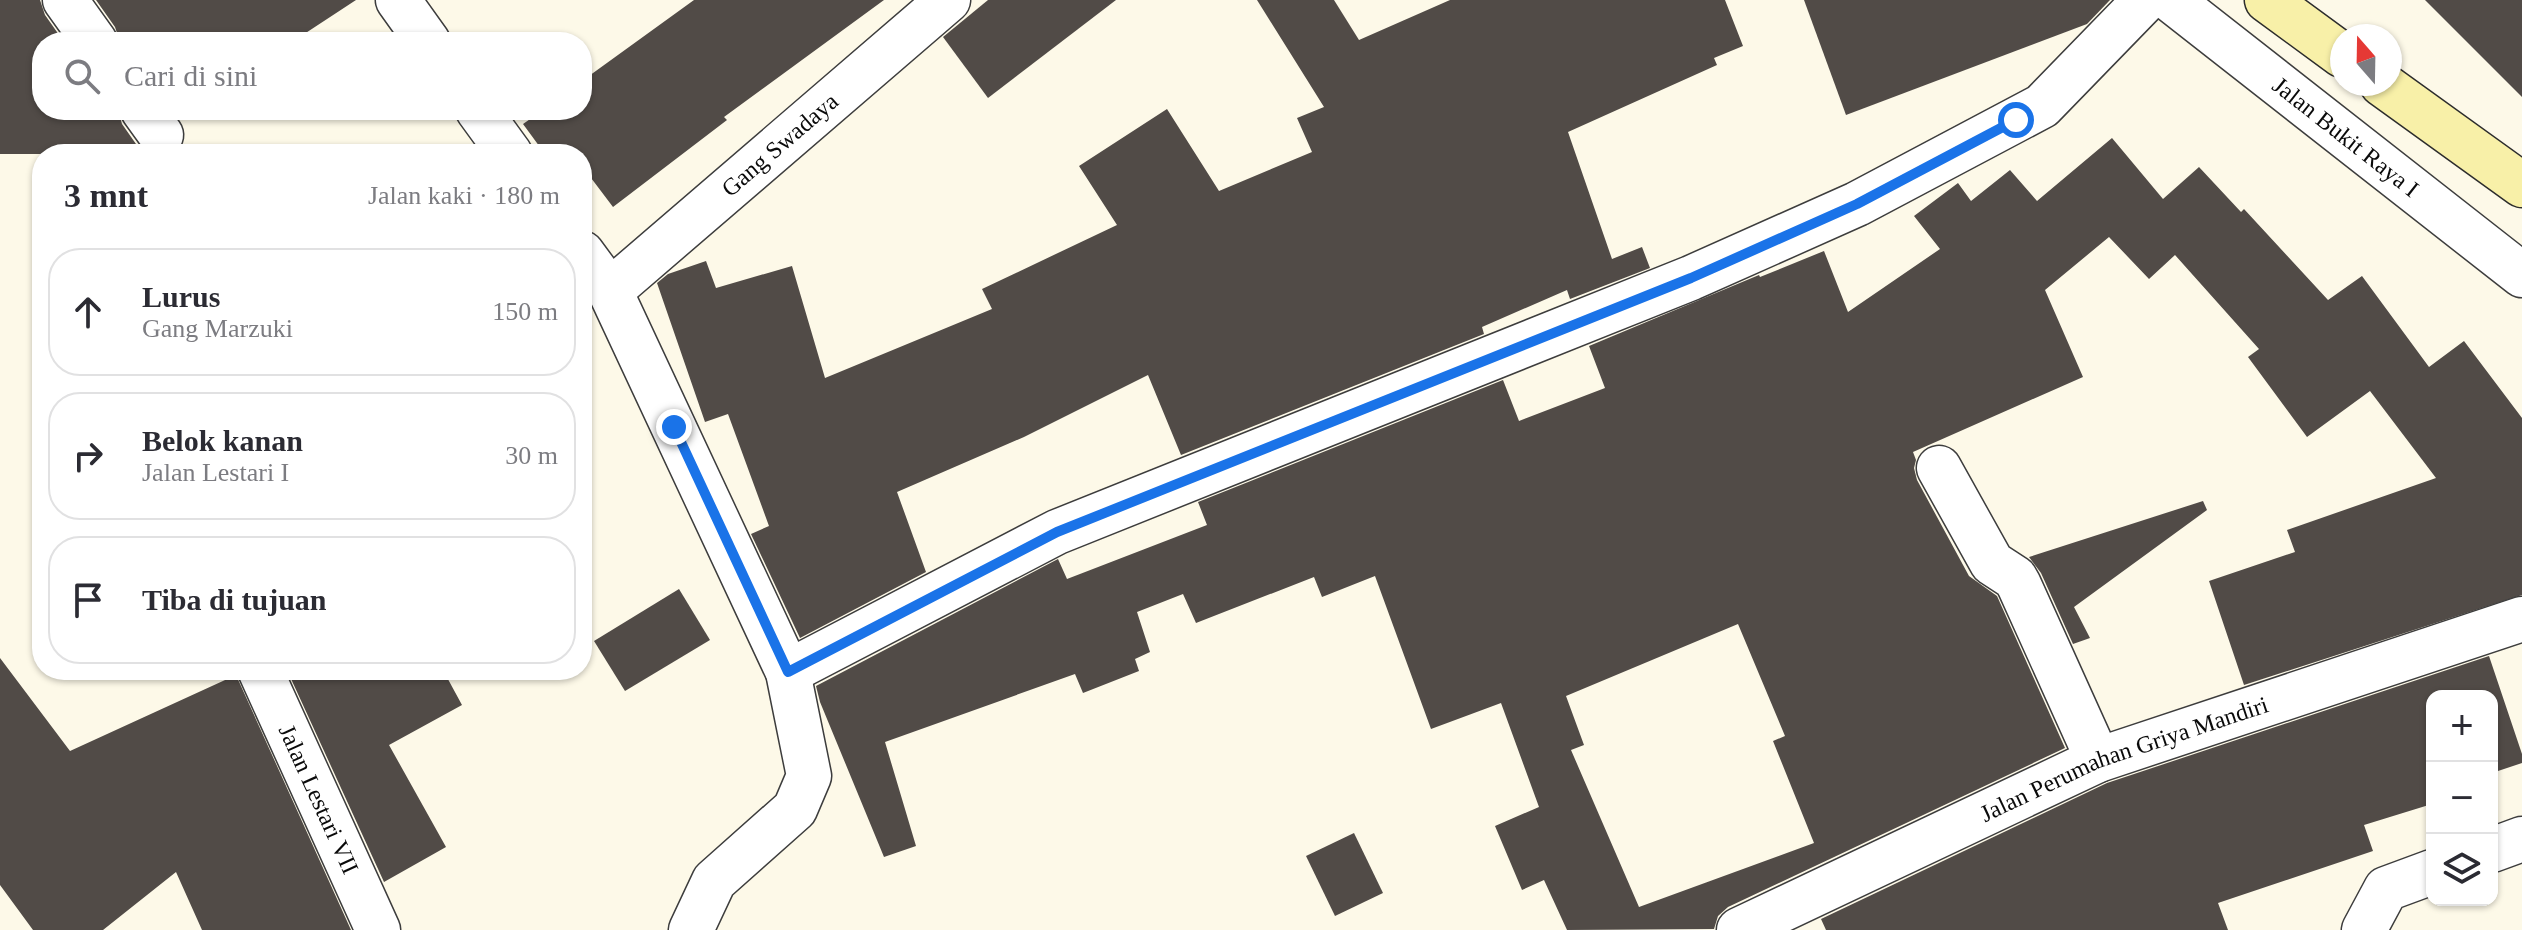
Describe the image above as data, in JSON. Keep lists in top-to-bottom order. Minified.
{"streets":{"street":["Jalan Bukit Raya I","Gang Swadaya","Jalan Perumahan Griya Mandiri","Jalan Lestari VII"]},"north":"top","page":{"search":"Cari di sini","heading":["3 mnt","Jalan kaki · 180 m"],"list":[["Lurus","Gang Marzuki","150 m"],["Belok kanan","Jalan Lestari I","30 m"],"Tiba di tujuan"],"map_buttons":["+","−"]}}
